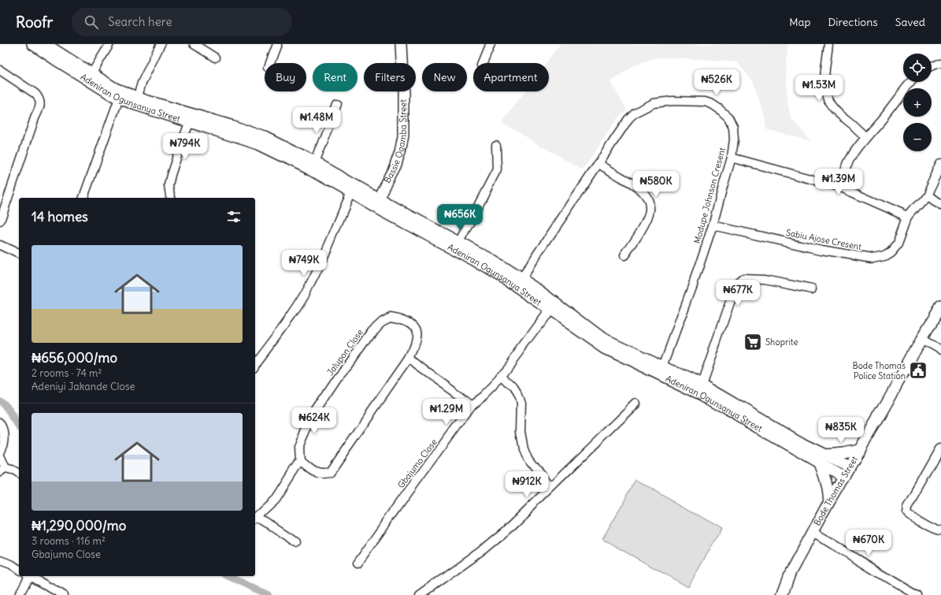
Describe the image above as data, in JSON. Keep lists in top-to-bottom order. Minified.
{"streets":{"main road":["Adeniran Ogunsanya Street","Bassie Ogamba Street","Bode Thomas Street"],"street":["Modupe Johnson Cresent","Sabiu Ajose Cresent","Jalupon Close","Gbajumo Close"]},"crossings":[["Adeniran Ogunsanya Street","Bassie Ogamba Street"],["Adeniran Ogunsanya Street","Modupe Johnson Cresent"],["Adeniran Ogunsanya Street","Gbajumo Close"],["Adeniran Ogunsanya Street","Bode Thomas Street"],["Modupe Johnson Cresent","Sabiu Ajose Cresent"]],"places":{"supermarket":["Shoprite"],"public building":["Bode Thomas Police Station"]},"page":{"header":"Roofr","search":"Search here","nav":["Map","Directions","Saved"],"map_buttons":["+","−"],"chip":["Buy","Rent","Filters","New","Apartment"],"price":["₦526K","₦1.53M","₦1.48M","₦794K","₦1.39M","₦580K","₦656K","₦749K","₦677K","₦1.29M","₦624K","₦835K","₦912K","₦670K"],"heading":"14 homes","list":[{"name":"₦656,000/mo","note":"2 rooms · 74 m² · Adeniyi Jakande Close"},{"name":"₦1,290,000/mo","note":"3 rooms · 116 m² · Gbajumo Close"}]}}
